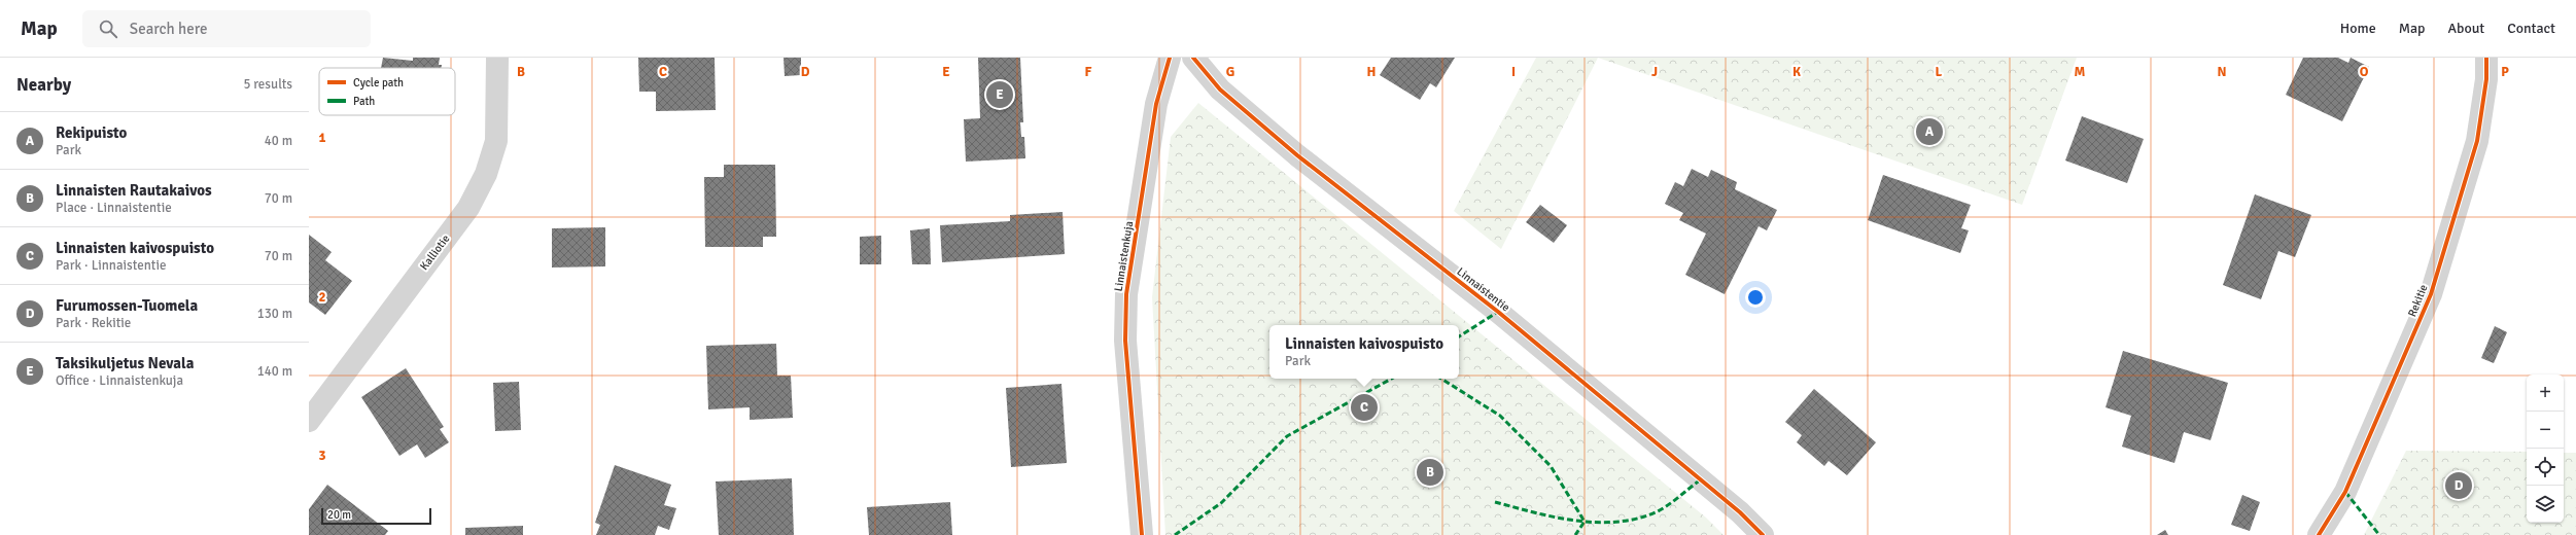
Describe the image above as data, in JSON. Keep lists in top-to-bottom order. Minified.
{"streets":{"street":["Kalliotie","Linnaistenkuja","Linnaistentie","Rekitie"]},"legend":["Cycle path","Path"],"scale_bar":"20 m","page":{"header":"Map","search":"Search here","nav":["Home","Map","About","Contact"],"heading":["Nearby","5 results"],"pins":["E","A","C","B","D"],"list":[{"mark":"A","name":"Rekipuisto","note":"Park","value":"40 m"},{"mark":"B","name":"Linnaisten Rautakaivos","note":"Place · Linnaistentie","value":"70 m"},{"mark":"C","name":"Linnaisten kaivospuisto","note":"Park · Linnaistentie","value":"70 m"},{"mark":"D","name":"Furumossen-Tuomela","note":"Park · Rekitie","value":"130 m"},{"mark":"E","name":"Taksikuljetus Nevala","note":"Office · Linnaistenkuja","value":"140 m"}],"popup":["Linnaisten kaivospuisto","Park"],"map_buttons":["+","−"],"scale":"20 m"},"grid":{"columns":["B","C","D","E","F","G","H","I","J","K","L","M","N","O","P"],"rows":["1","2","3"]}}
